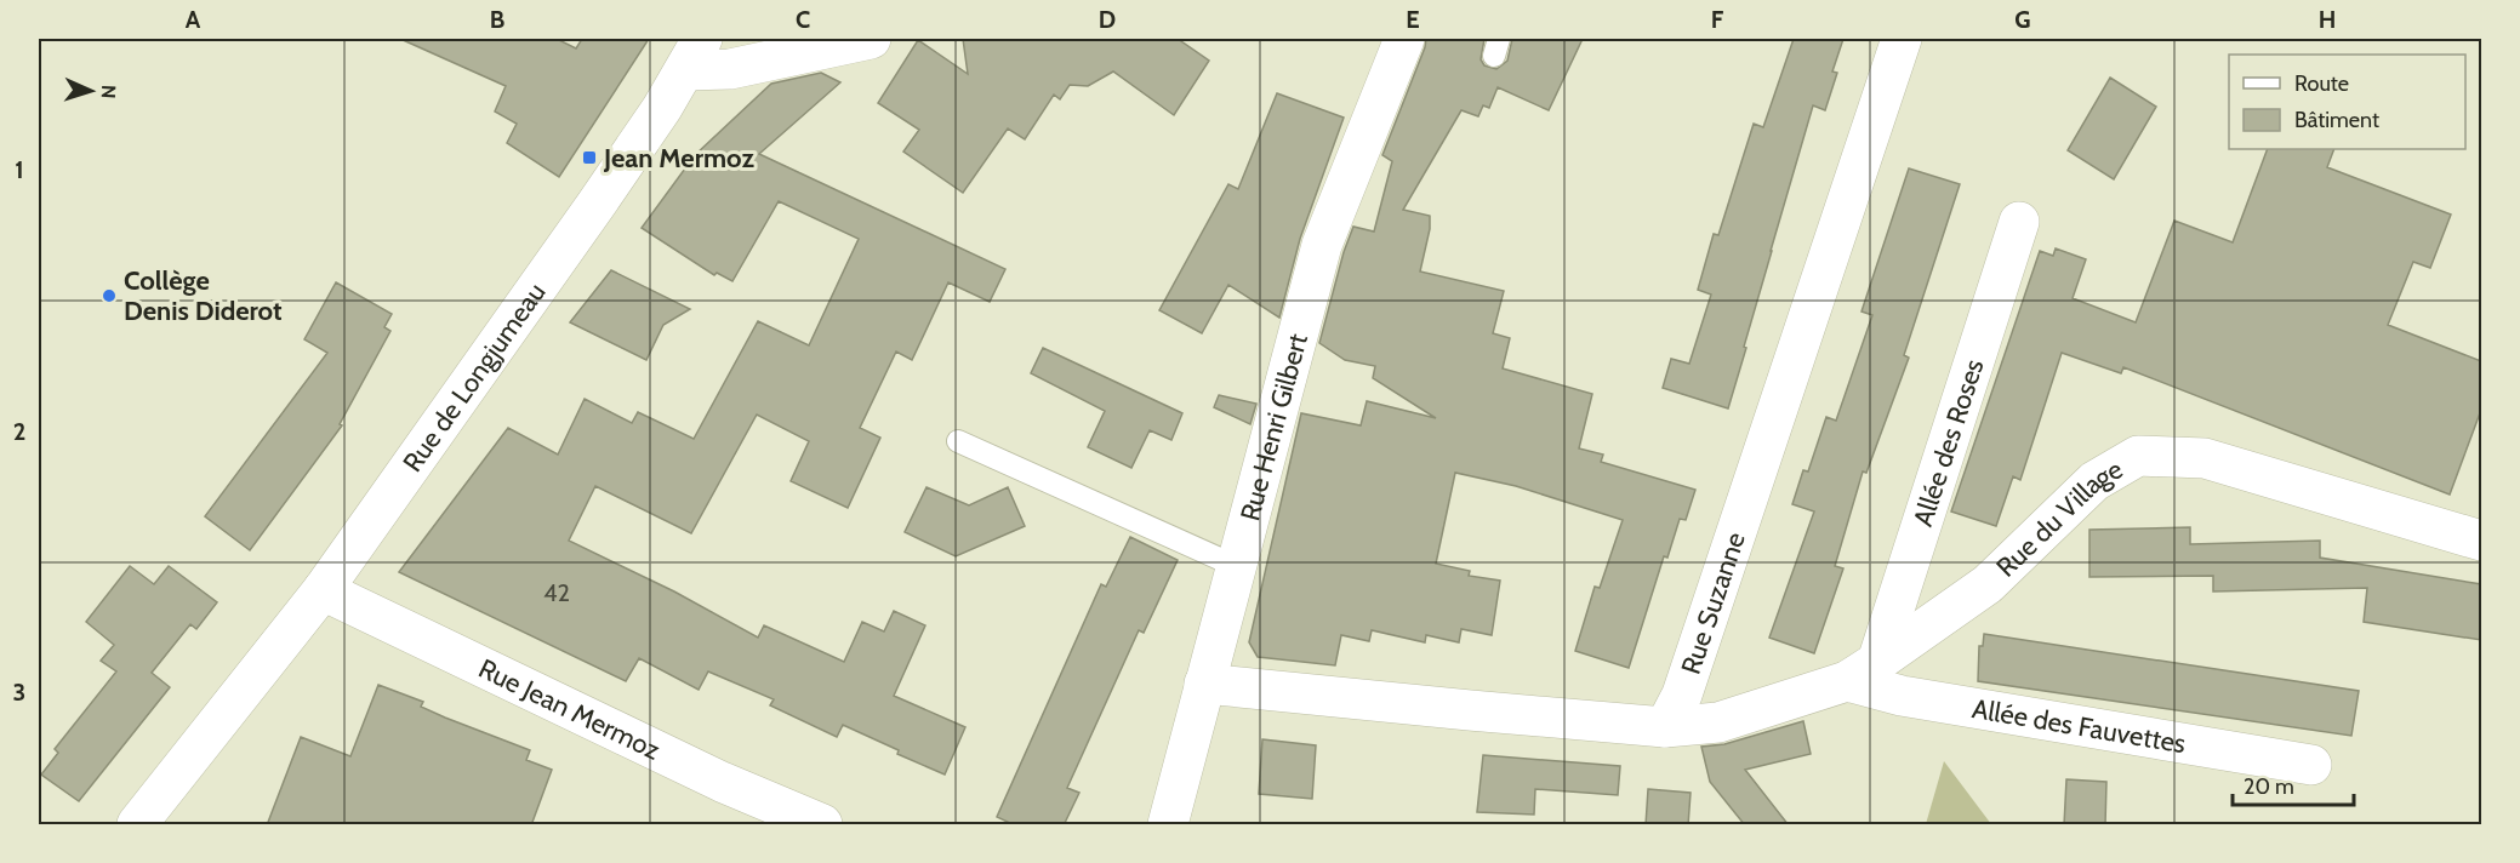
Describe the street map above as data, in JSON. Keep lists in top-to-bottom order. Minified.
{"streets":{"street":["Rue de Longjumeau","Rue Henri Gilbert","Allée des Roses","Rue du Village","Rue Suzanne","Rue Jean Mermoz","Allée des Fauvettes"]},"crossings":[["Rue de Longjumeau","Rue Jean Mermoz"],["Allée des Roses","Rue du Village"],["Allée des Roses","Allée des Fauvettes"],["Rue du Village","Rue Suzanne"],["Rue du Village","Allée des Fauvettes"]],"places":{"transit":["Jean Mermoz"],"other":["Collège Denis Diderot"]},"house_numbers":["42"],"legend":["Route","Bâtiment"],"scale_bar":"20 m","north":"right","grid":{"columns":["A","B","C","D","E","F","G","H"],"rows":["1","2","3"]}}
